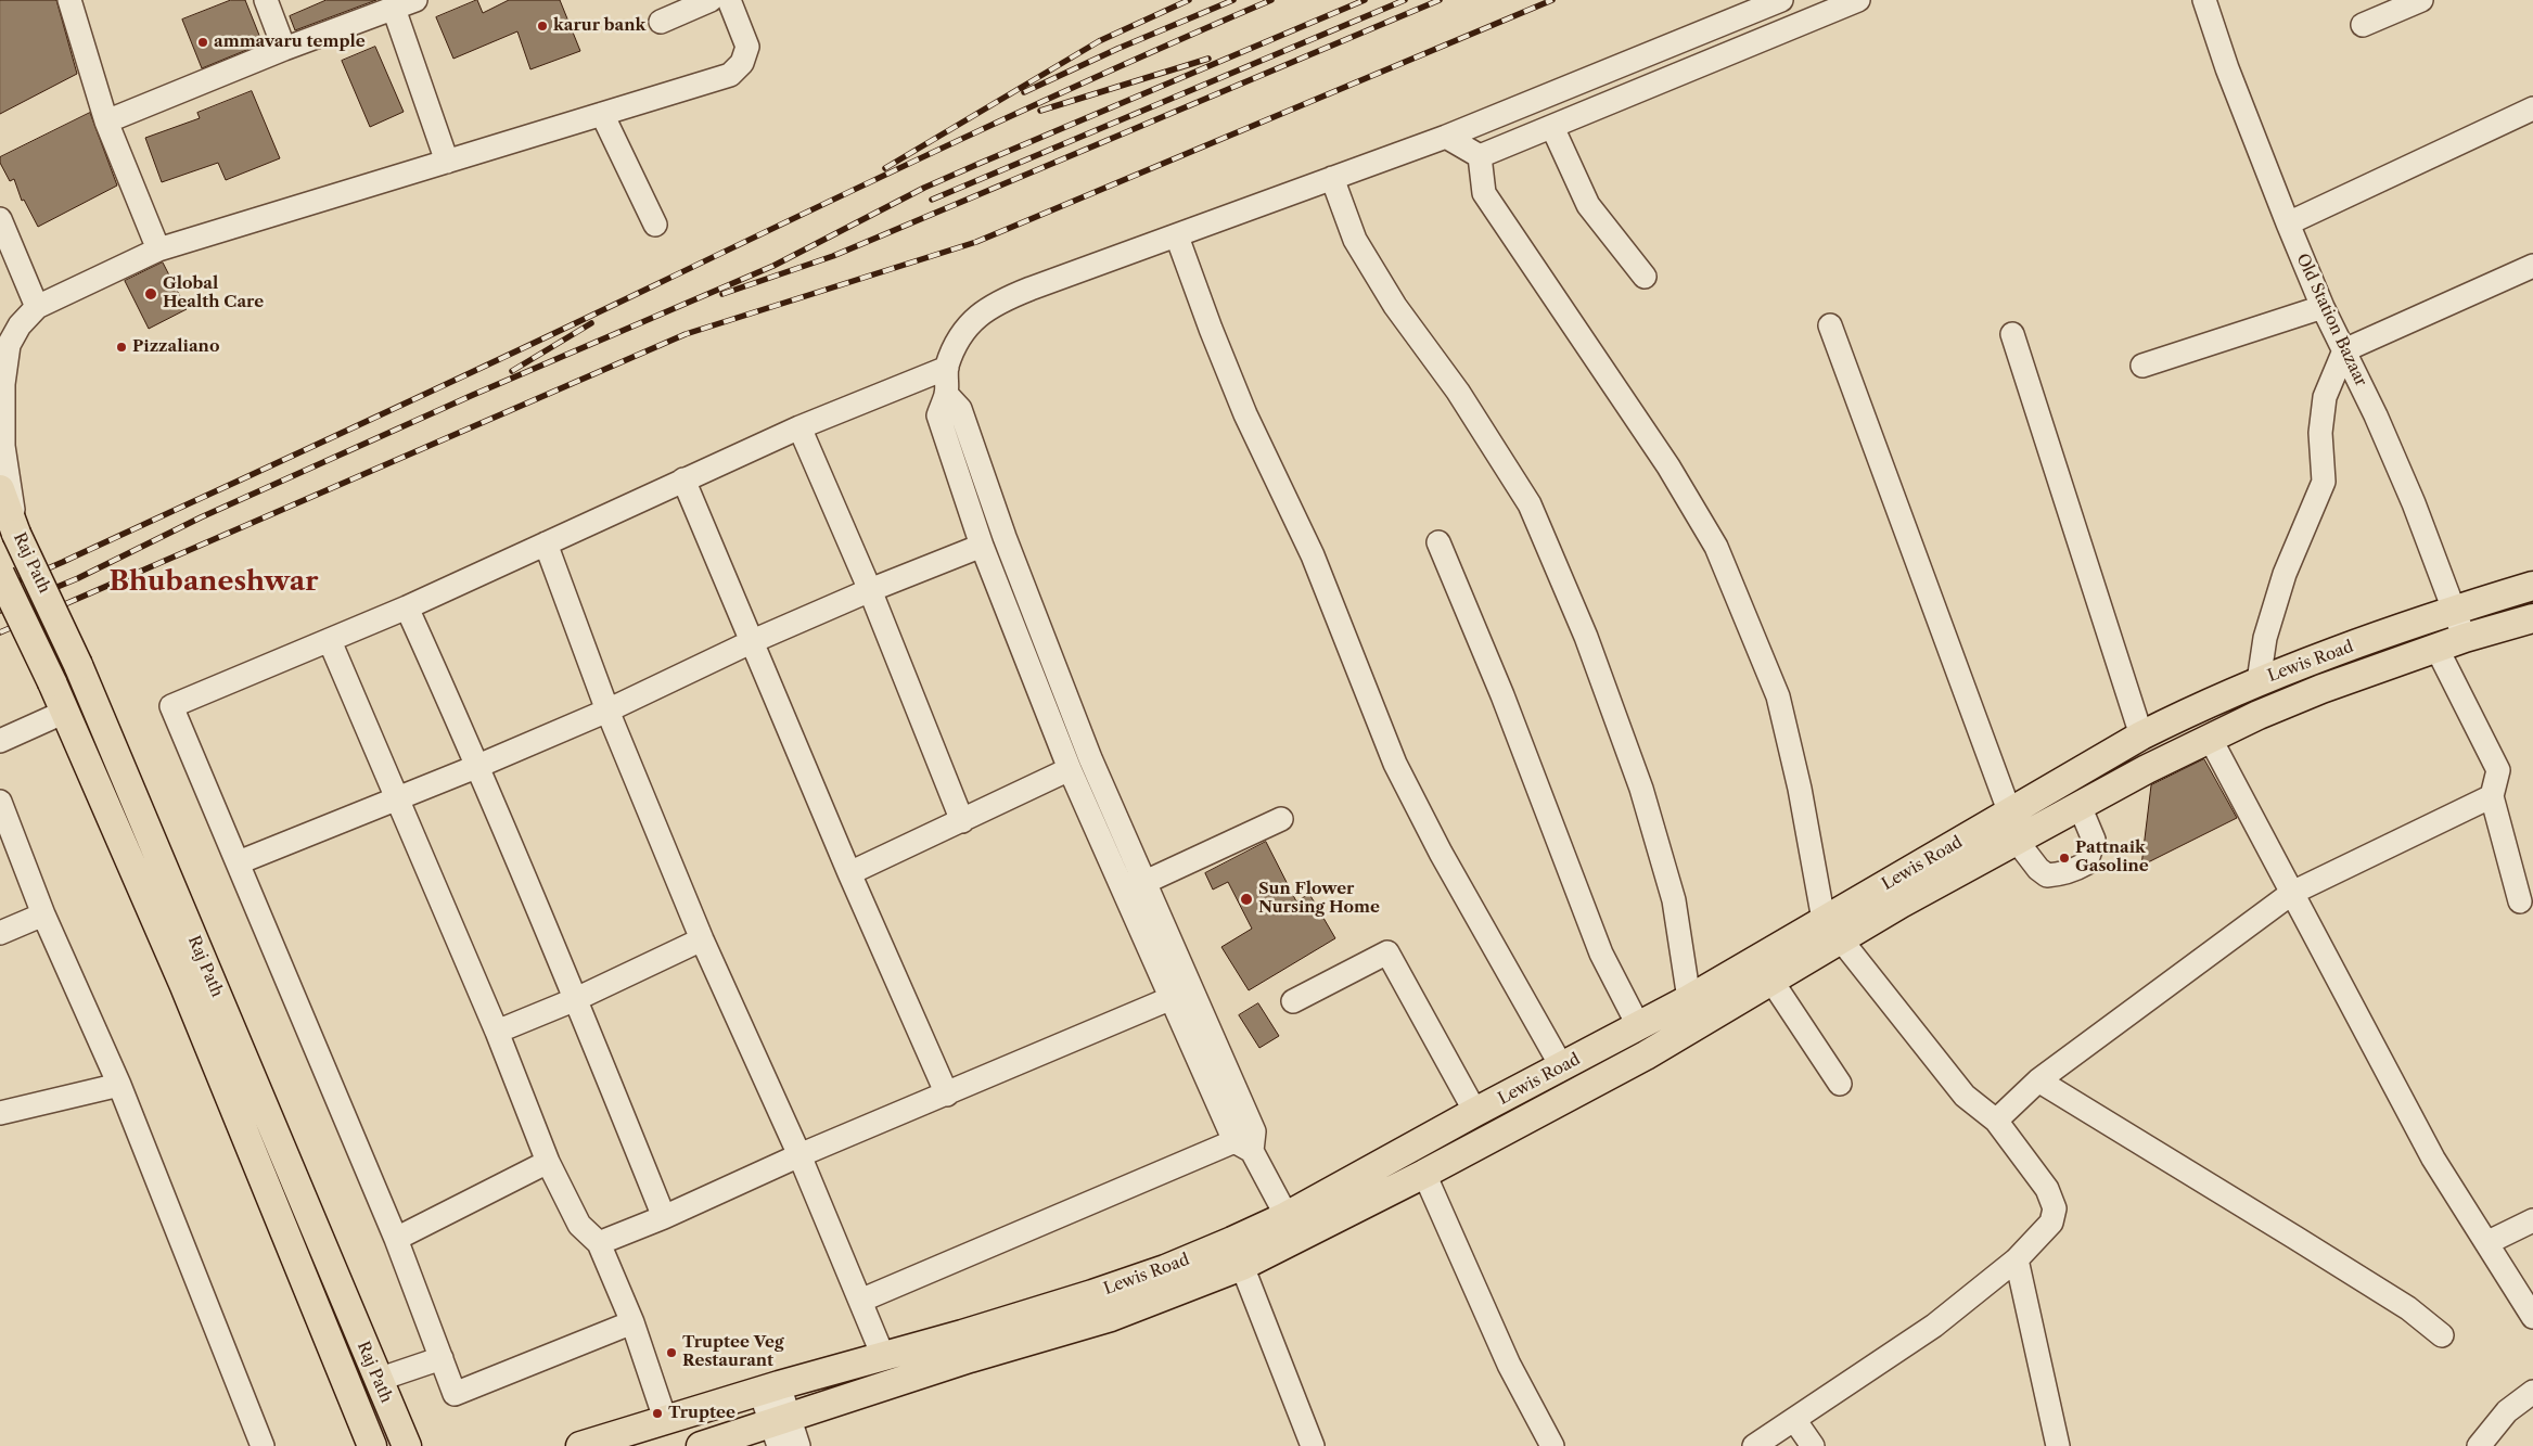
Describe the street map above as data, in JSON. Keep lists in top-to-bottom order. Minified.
{"streets":{"main road":["Raj Path","Lewis Road"],"street":["Old Station Bazaar"]},"crossings":[["Old Station Bazaar","Lewis Road"]],"districts":["Bhubaneshwar"],"places":["karur bank","ammavaru temple","Global Health Care","Pizzaliano","Pattnaik Gasoline","Sun Flower Nursing Home","Truptee Veg Restaurant","Truptee"]}
